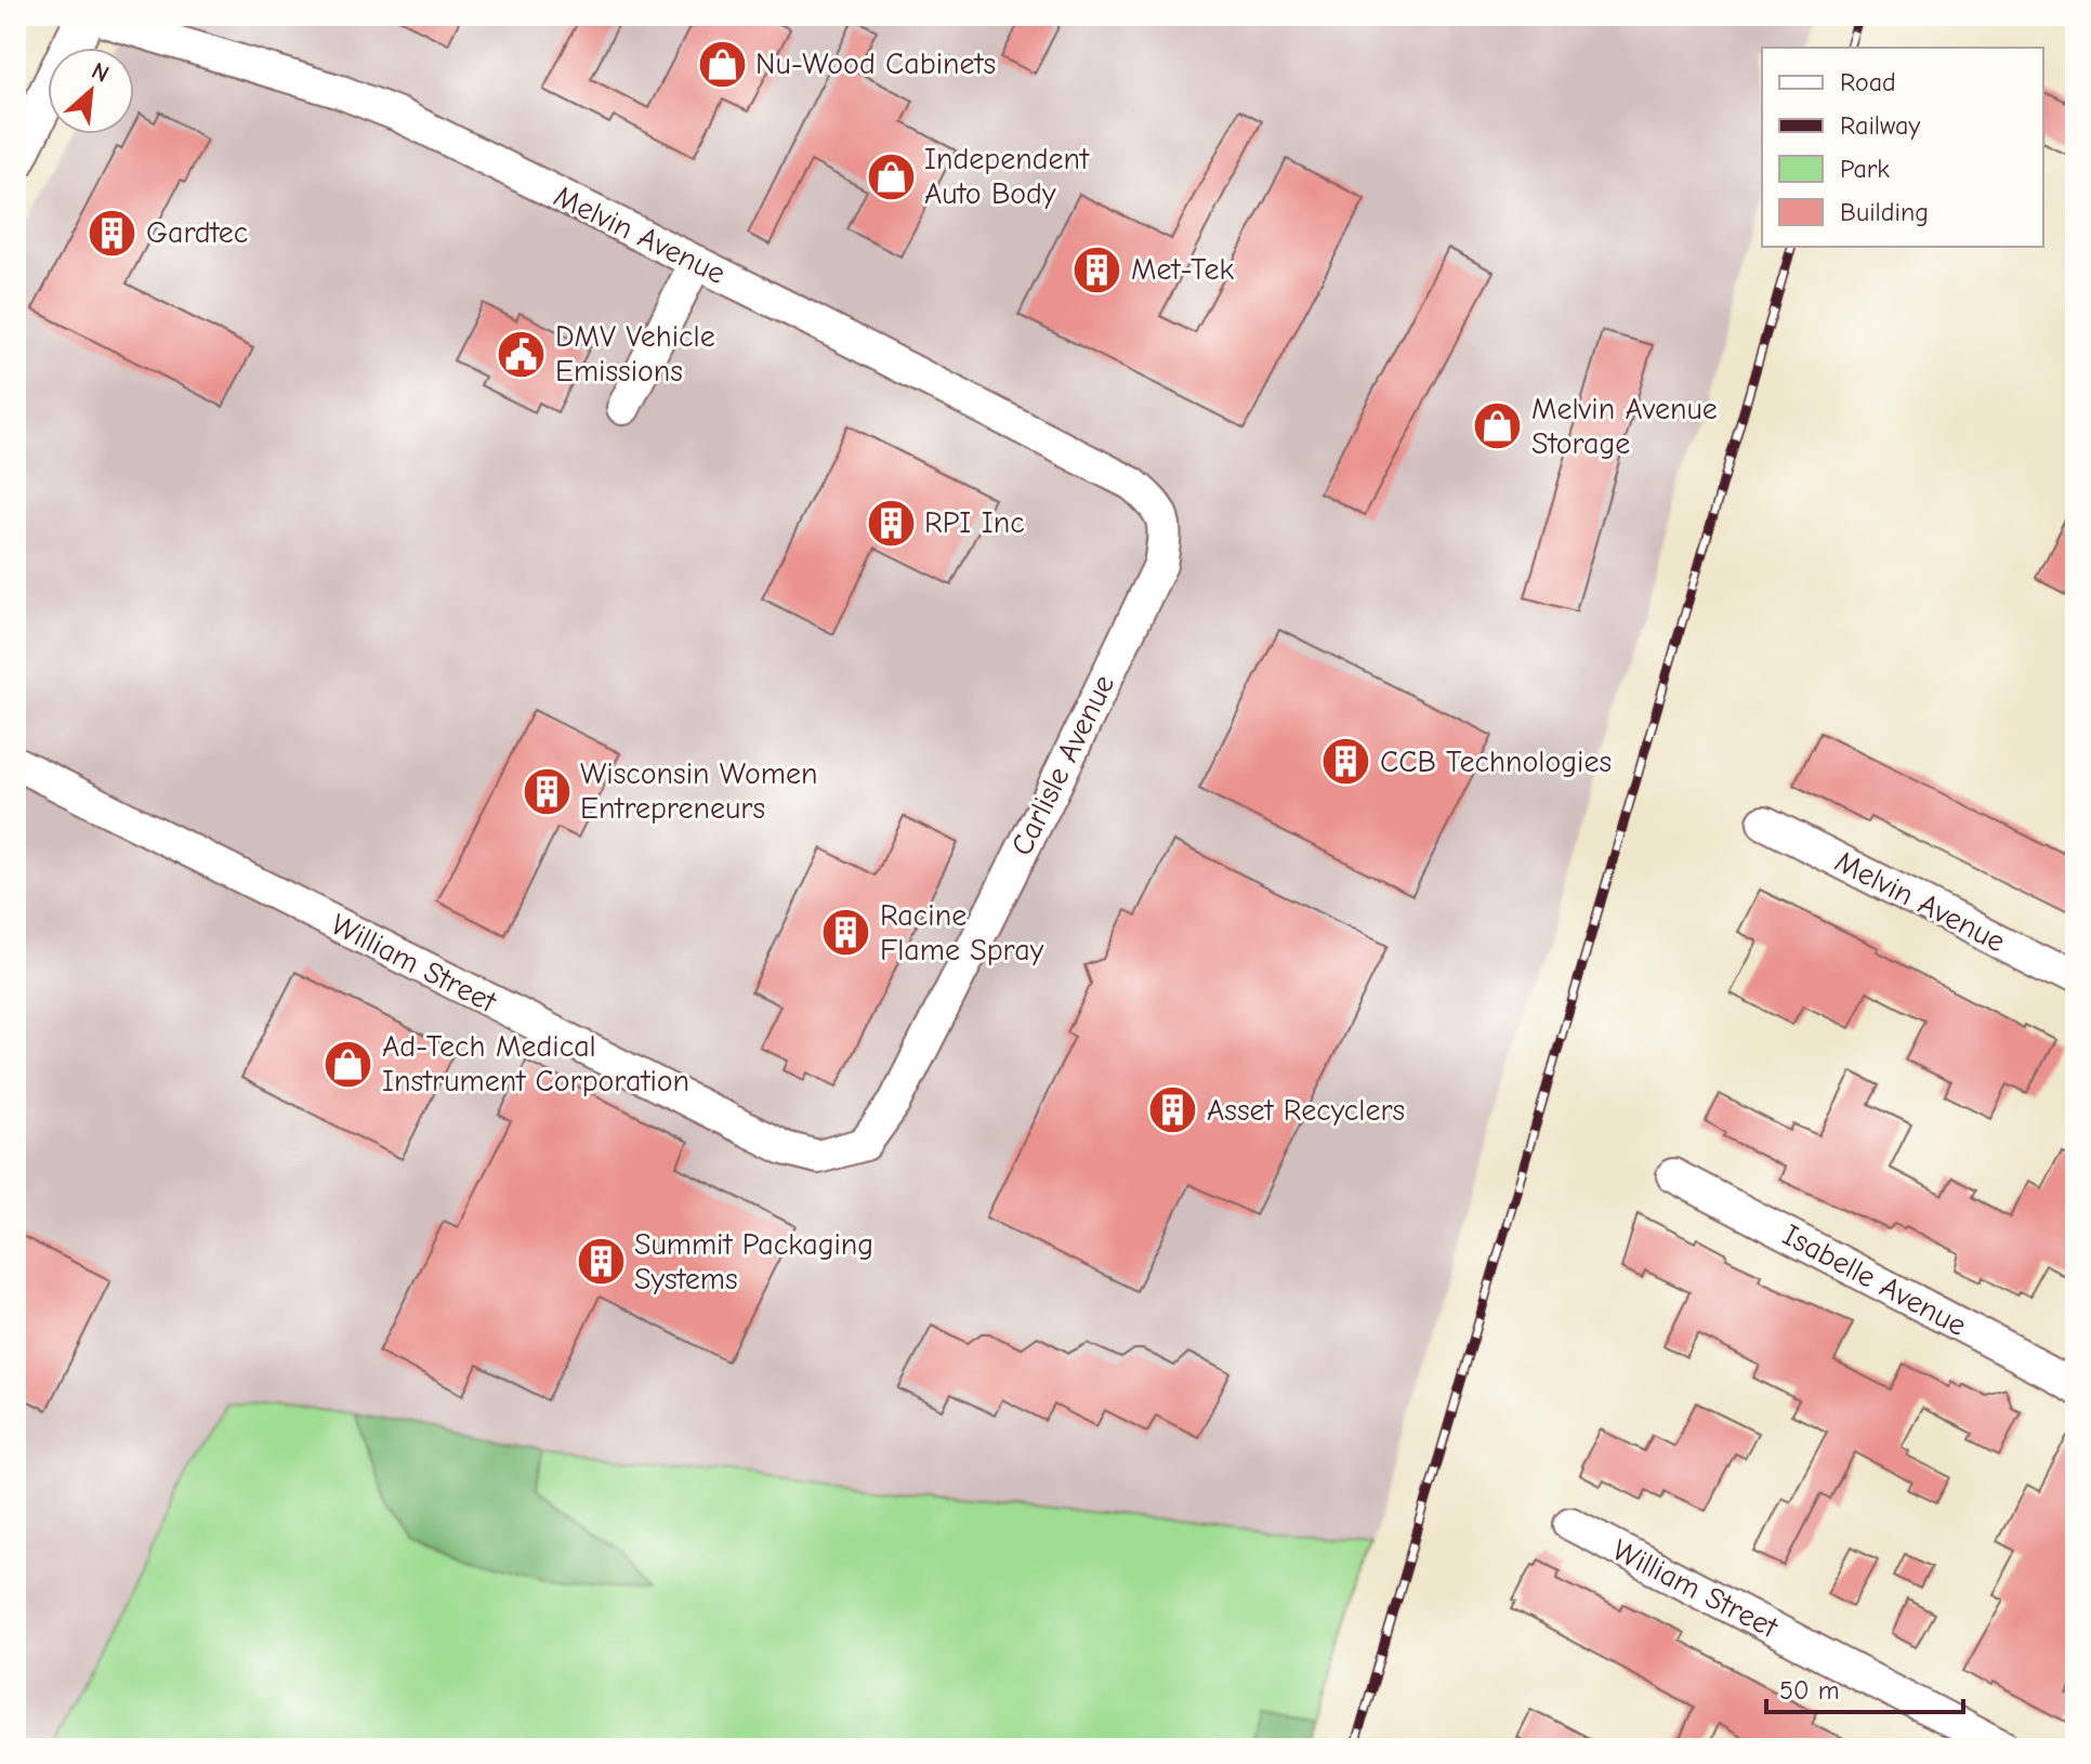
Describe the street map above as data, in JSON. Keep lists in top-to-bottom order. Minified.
{"streets":{"street":["Melvin Avenue","Carlisle Avenue","William Street","Isabelle Avenue"]},"crossings":[["Melvin Avenue","Carlisle Avenue"],["Carlisle Avenue","William Street"]],"places":{"shop":["Nu-Wood Cabinets","Independent Auto Body","Melvin Avenue Storage","Ad-Tech Medical Instrument Corporation"],"building":["Gardtec","Met-Tek","RPI Inc","CCB Technologies","Wisconsin Women Entrepreneurs","Racine Flame Spray","Asset Recyclers","Summit Packaging Systems"],"public building":["DMV Vehicle Emissions"]},"legend":["Road","Railway","Park","Building"],"scale_bar":"50 m","north":"top right"}
